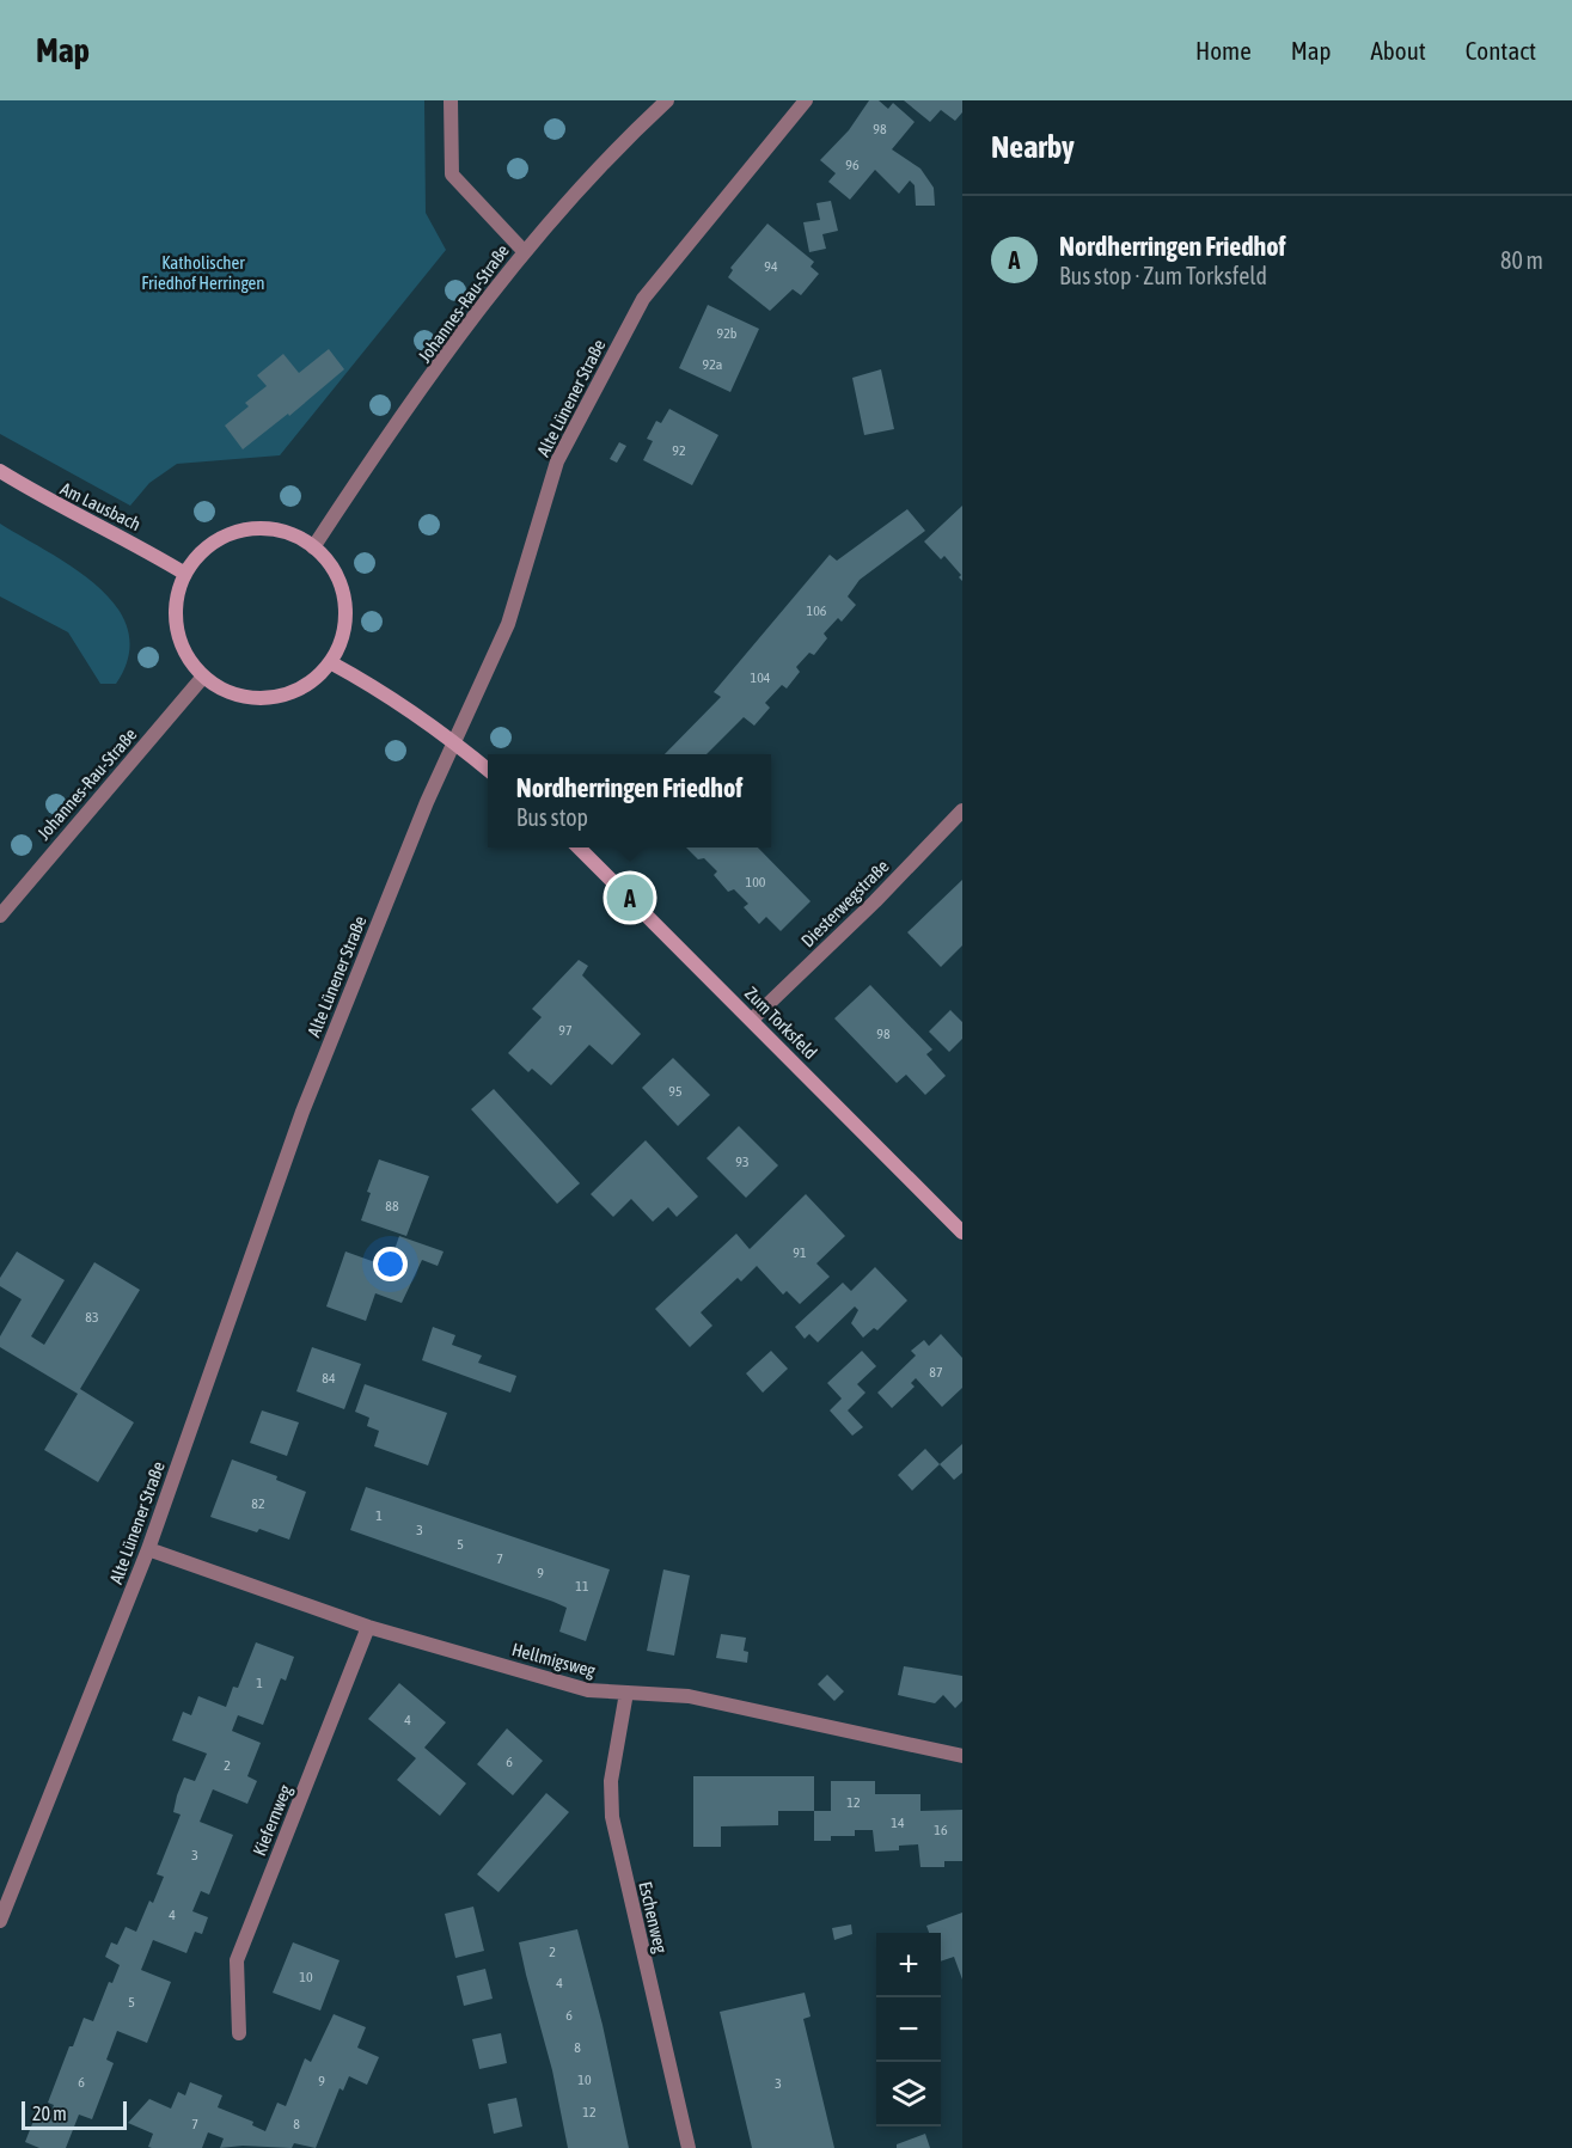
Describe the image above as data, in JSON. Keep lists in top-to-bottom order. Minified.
{"streets":{"main road":["Am Lausbach","Zum Torksfeld"],"street":["Johannes-Rau-Straße","Alte Lünener Straße","Diesterwegstraße","Hellmigsweg","Kiefernweg","Eschenweg"]},"crossings":[["Johannes-Rau-Straße","Am Lausbach"],["Alte Lünener Straße","Hellmigsweg"],["Diesterwegstraße","Zum Torksfeld"],["Hellmigsweg","Kiefernweg"],["Hellmigsweg","Eschenweg"]],"parks":["Katholischer Friedhof Herringen"],"house_numbers":["98","96","94","92b","92a","92","106","104","100","97","98","95","93","88","91","83","87","84","82","1","3","5","7","9","11","1","4","6","2","12","14","16","3","4","2","10","4","5","6","8","10","9","6","3","12","7","8"],"scale_bar":"20 m","page":{"header":"Map","nav":["Home","Map","About","Contact"],"heading":"Nearby","list":[{"mark":"A","name":"Nordherringen Friedhof","note":"Bus stop · Zum Torksfeld","value":"80 m"}],"popup":["Nordherringen Friedhof","Bus stop"],"pins":"A","map_buttons":["+","−"],"scale":"20 m"}}
